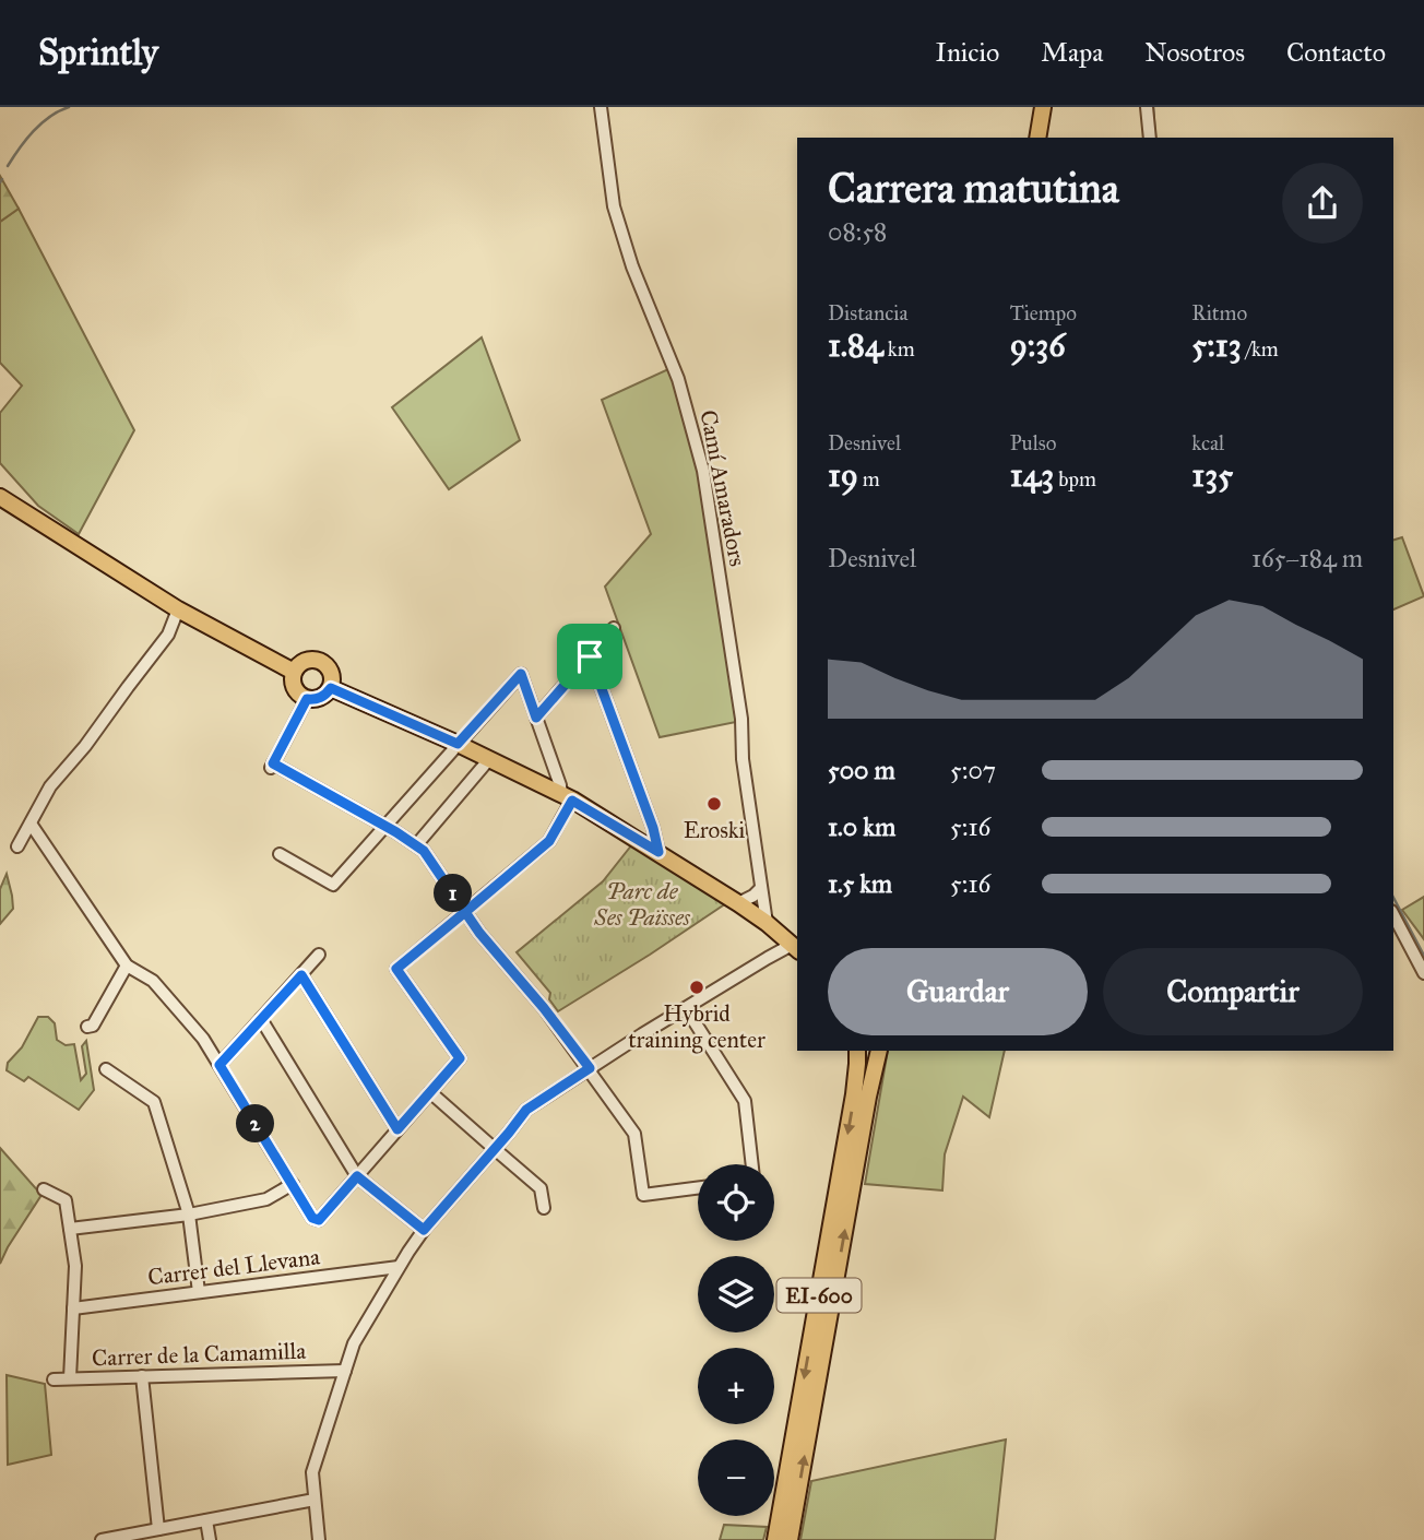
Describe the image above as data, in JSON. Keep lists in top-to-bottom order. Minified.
{"streets":{"main road":["EI-600"],"street":["Camí Amaradors","Carrer del Llevana","Carrer de la Camamilla"]},"parks":["Parc de Ses Païsses"],"places":["Eroski","Hybrid training center"],"page":{"header":"Sprintly","nav":["Inicio","Mapa","Nosotros","Contacto"],"heading":["Carrera matutina","08:58"],"stats":[["Distancia","1.84 km"],["Tiempo","9:36"],["Ritmo","5:13 /km"],["Desnivel","19 m"],["Pulso","143 bpm"],["kcal","135"]],"chart":["Desnivel","165–184 m"],"list":[{"name":"500 m","note":"5:07"},{"name":"1.0 km","note":"5:16"},{"name":"1.5 km","note":"5:16"}],"pins":["1","2"],"buttons":["Guardar","Compartir"],"map_buttons":["+","−"]}}
